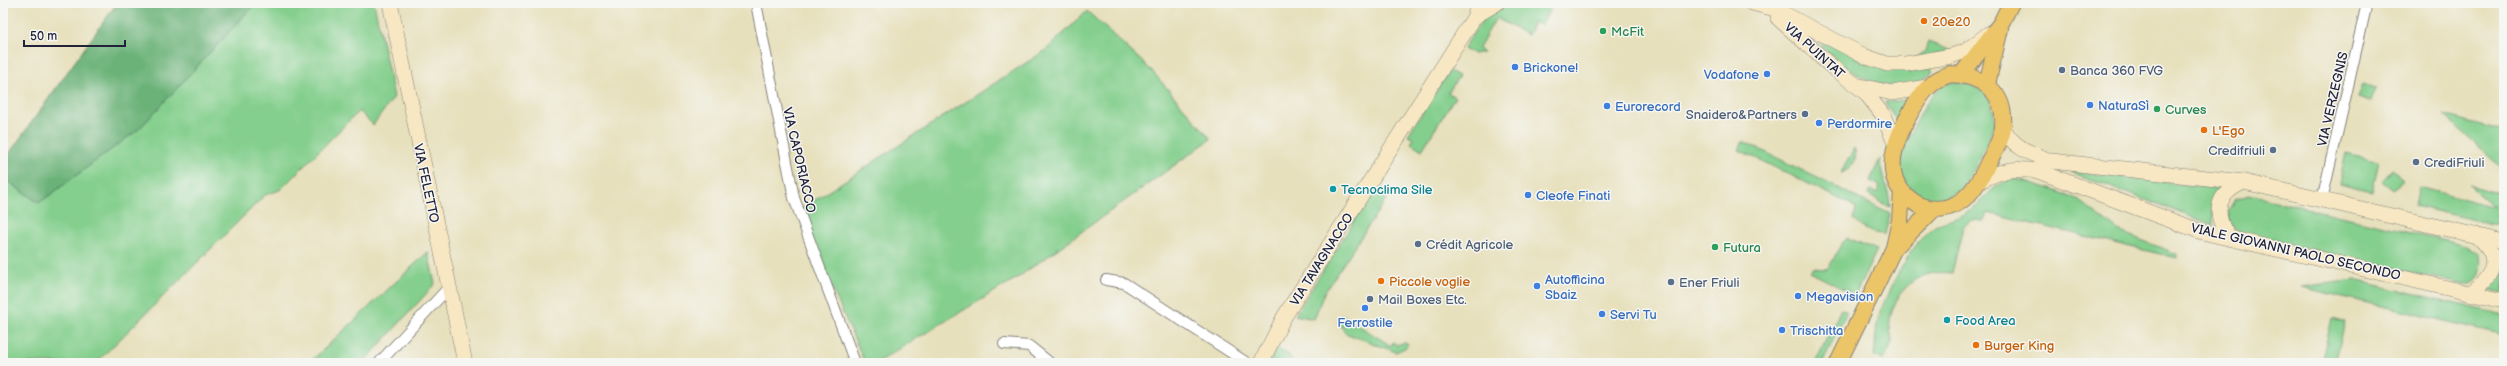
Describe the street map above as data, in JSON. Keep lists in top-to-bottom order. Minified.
{"streets":{"main road":["VIA PUINTAT","VIA FELETTO","VIALE GIOVANNI PAOLO SECONDO","VIA TAVAGNACCO"],"street":["VIA VERZEGNIS","VIA CAPORIACCO"]},"crossings":[["VIA PUINTAT","VIALE GIOVANNI PAOLO SECONDO"]],"places":["20e20","McFit","Brickone!","Banca 360 FVG","Vodafone","NaturaSì","Eurorecord","Curves","Snaidero&Partners","Perdormire","L'Ego","Credifriuli","CrediFriuli","Tecnoclima Sile","Cleofe Finati","Crédit Agricole","Futura","Piccole voglie","Ener Friuli","Autofficina Sbaiz","Megavision","Mail Boxes Etc.","Ferrostile","Servi Tu","Food Area","Trischitta","Burger King"],"scale_bar":"50 m"}
